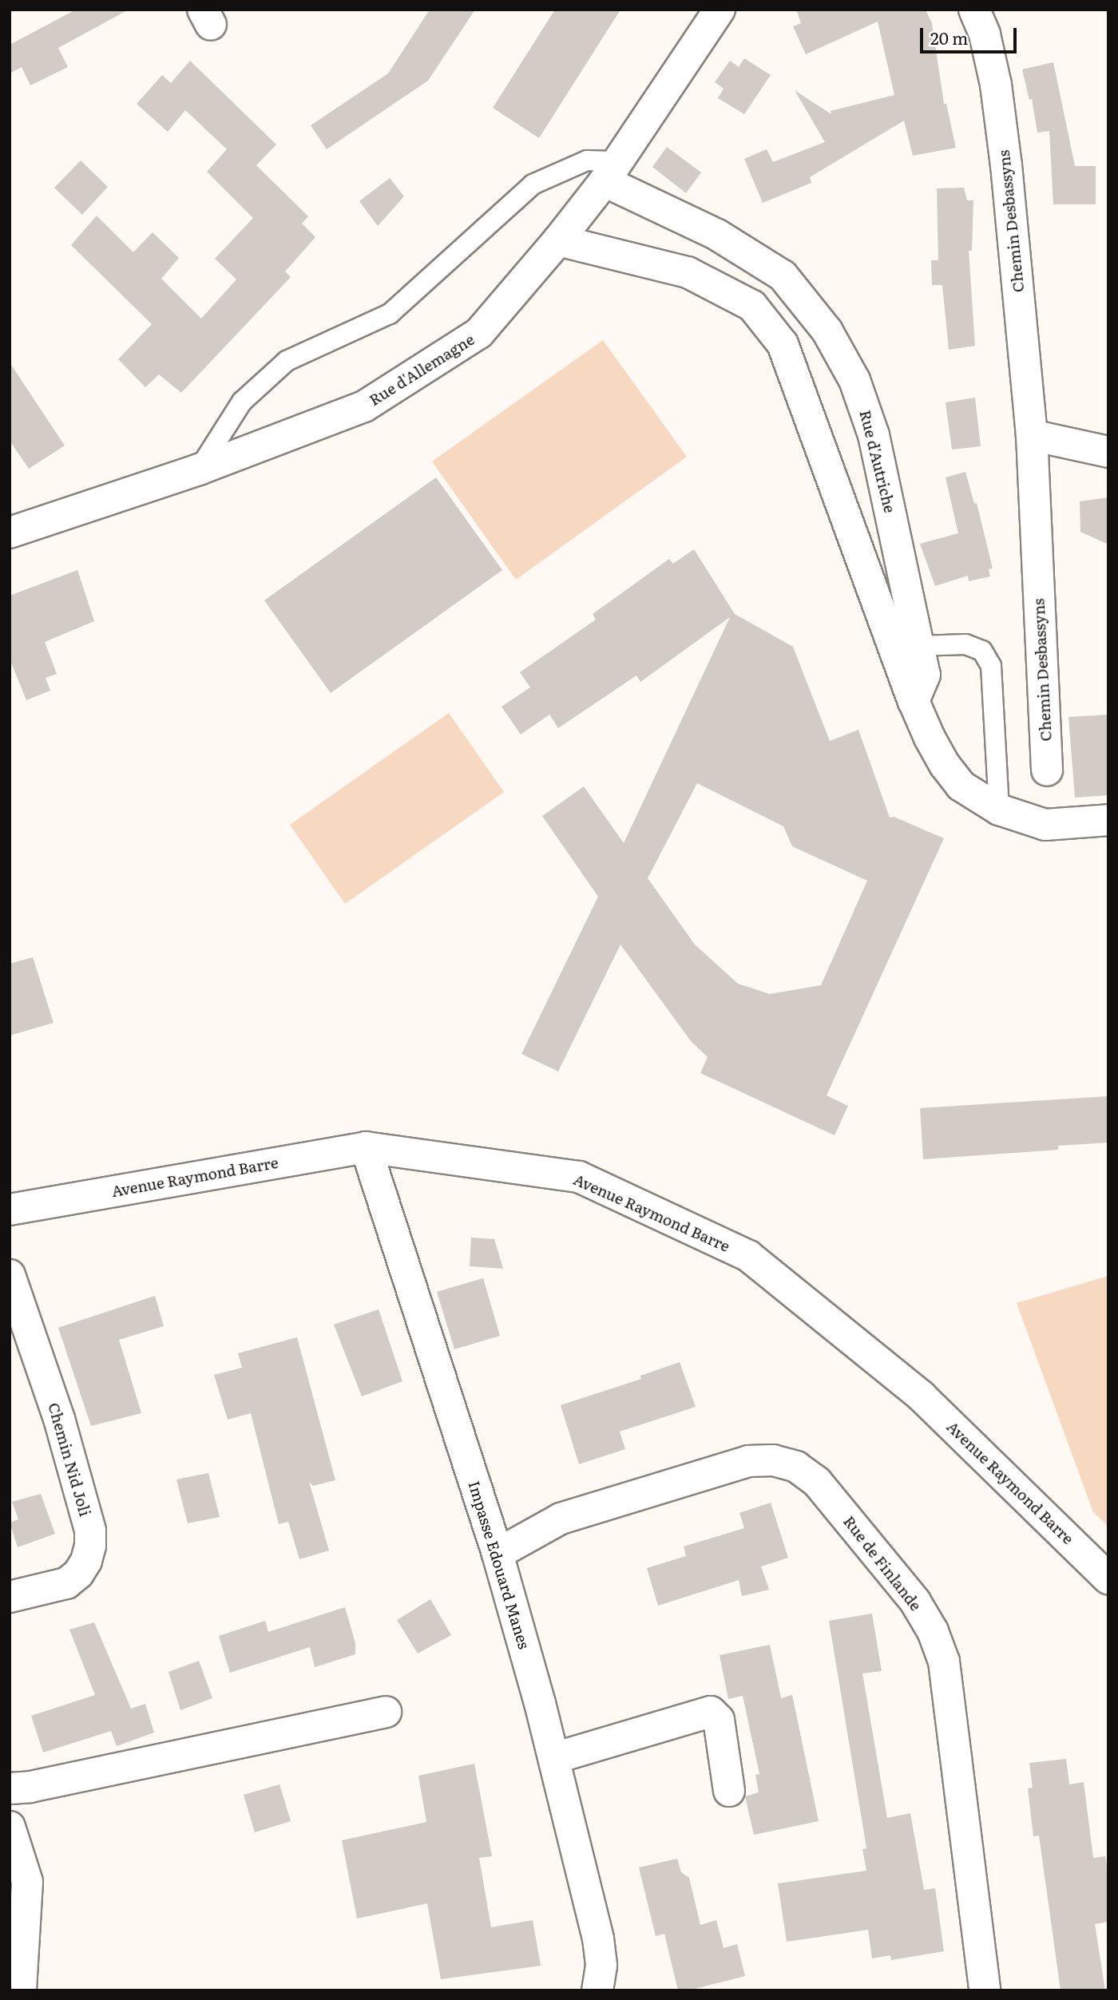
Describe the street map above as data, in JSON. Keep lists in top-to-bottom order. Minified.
{"streets":{"street":["Chemin Desbassyns","Rue d'Allemagne","Rue d'Autriche","Avenue Raymond Barre","Chemin Nid Joli","Rue de Finlande","Impasse Edouard Manes"]},"crossings":[["Rue d'Allemagne","Rue d'Autriche"],["Avenue Raymond Barre","Impasse Edouard Manes"],["Rue de Finlande","Impasse Edouard Manes"]],"scale_bar":"20 m"}
